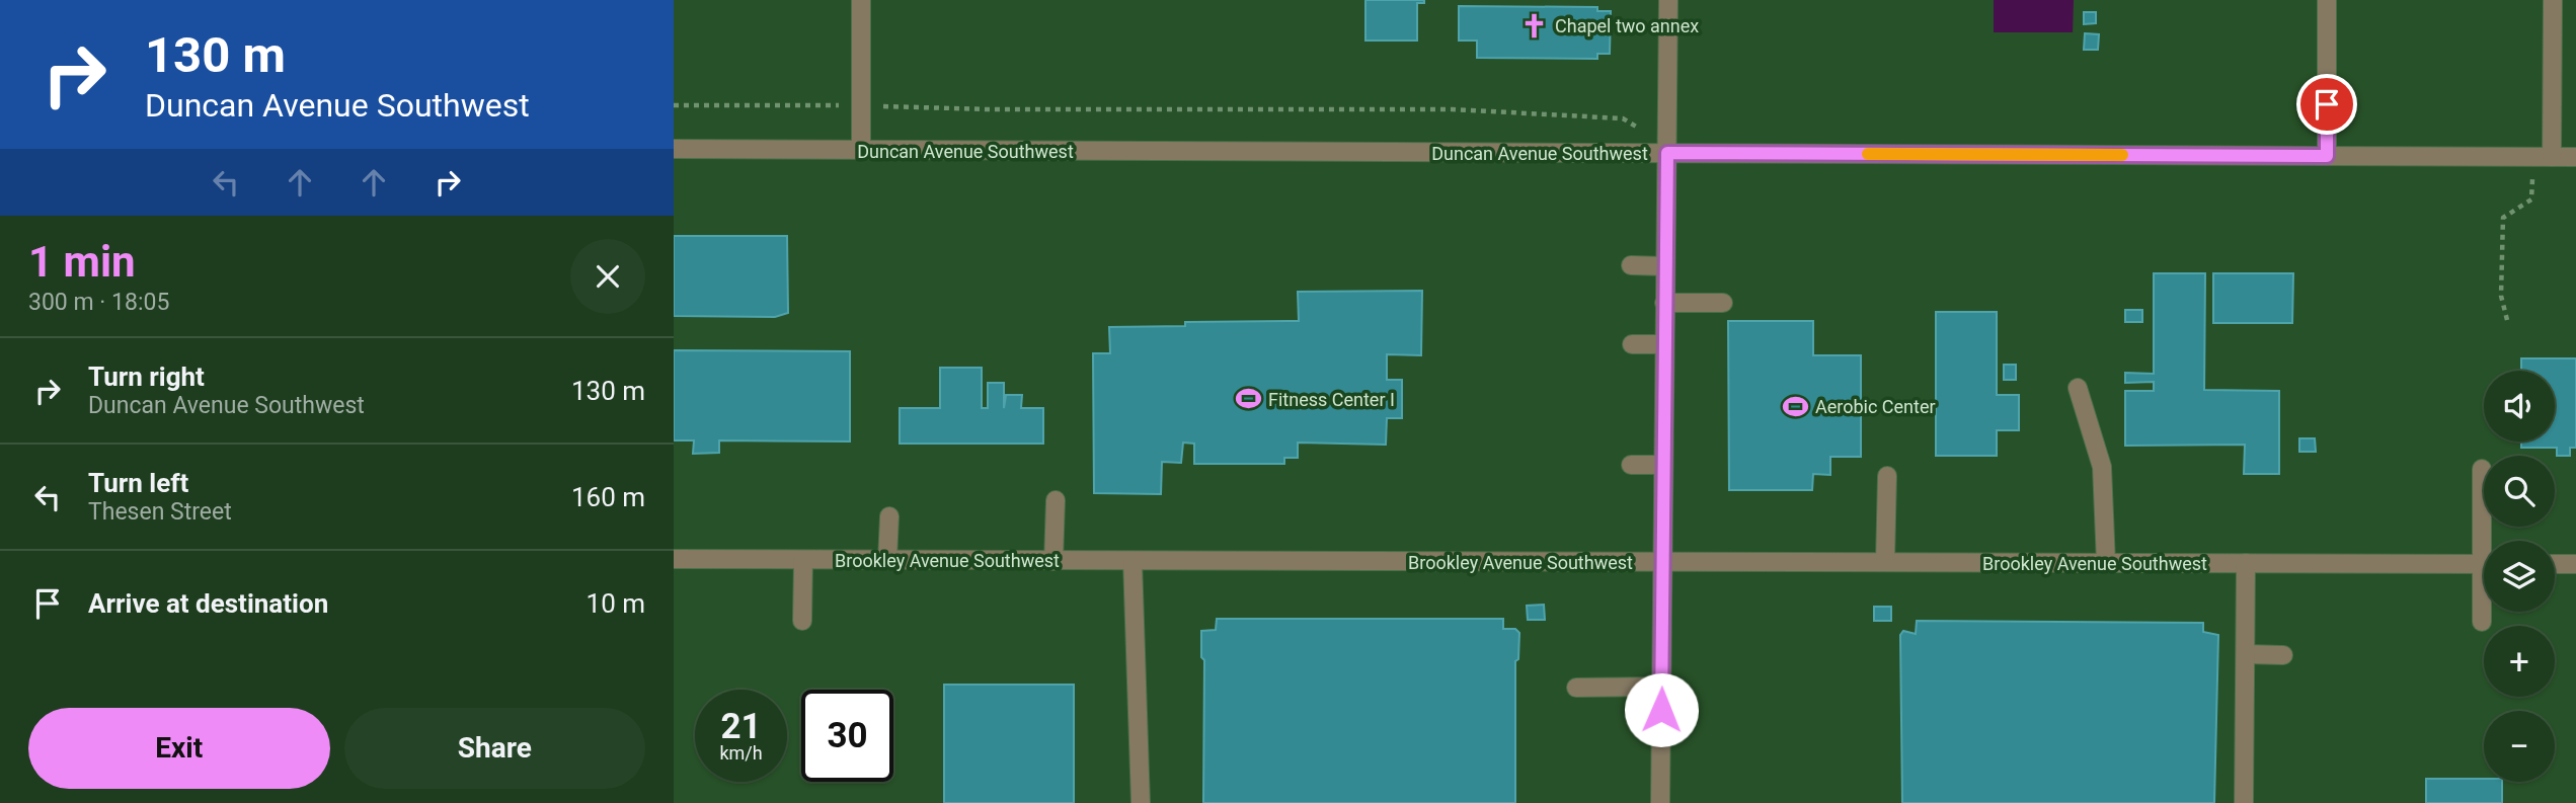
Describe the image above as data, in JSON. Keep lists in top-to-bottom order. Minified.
{"streets":{"street":["Duncan Avenue Southwest","Brookley Avenue Southwest"]},"places":{"church":["Chapel two annex"],"sports":["Fitness Center I","Aerobic Center"]},"page":{"turn":["130 m","Duncan Avenue Southwest"],"heading":["1 min","300 m · 18:05"],"list":[{"name":"Turn right","note":"Duncan Avenue Southwest","value":"130 m"},{"name":"Turn left","note":"Thesen Street","value":"160 m"},{"name":"Arrive at destination","value":"10 m"}],"map_buttons":["+","−"],"speed":"21 km/h","limit":"30","buttons":["Exit","Share"]}}
